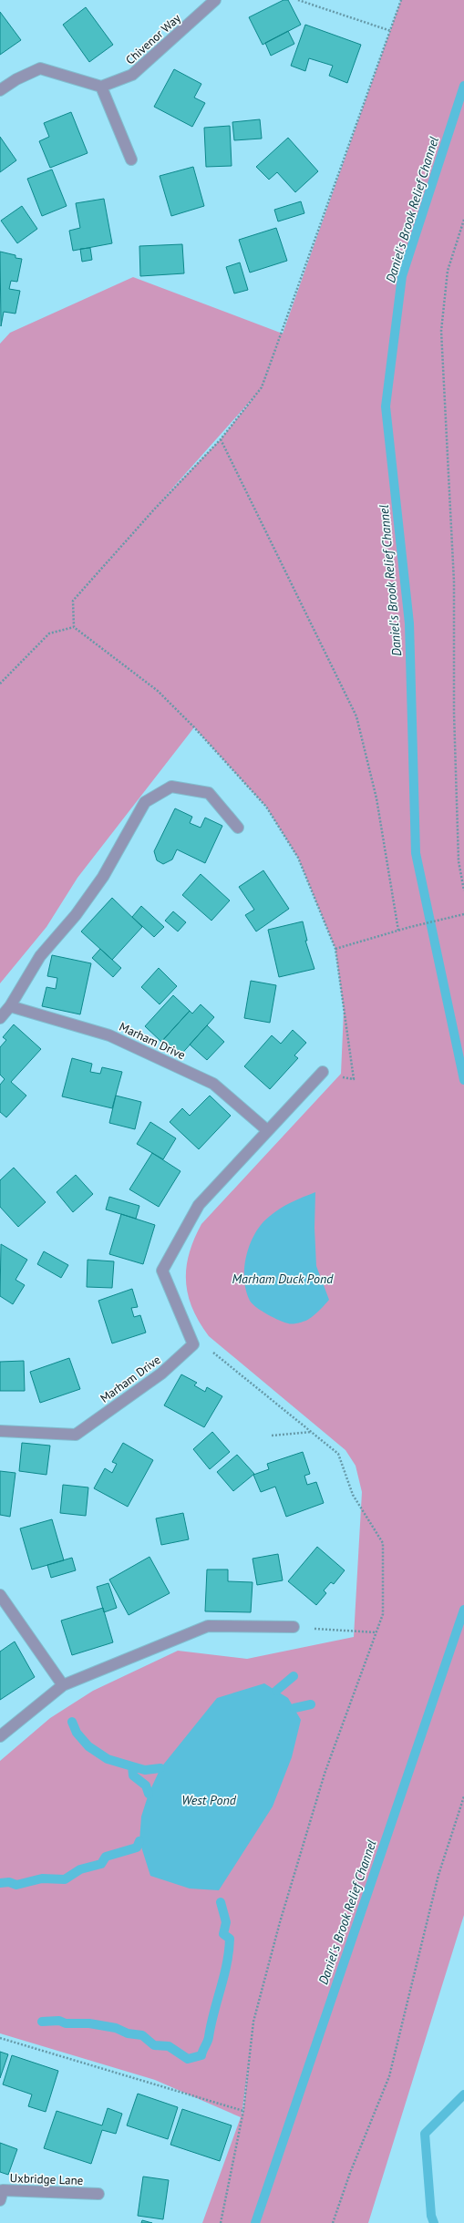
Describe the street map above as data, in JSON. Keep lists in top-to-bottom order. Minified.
{"streets":{"street":["Chivenor Way","Marham Drive","Uxbridge Lane"]},"water":["Daniel's Brook Relief Channel","Marham Duck Pond","West Pond"]}
